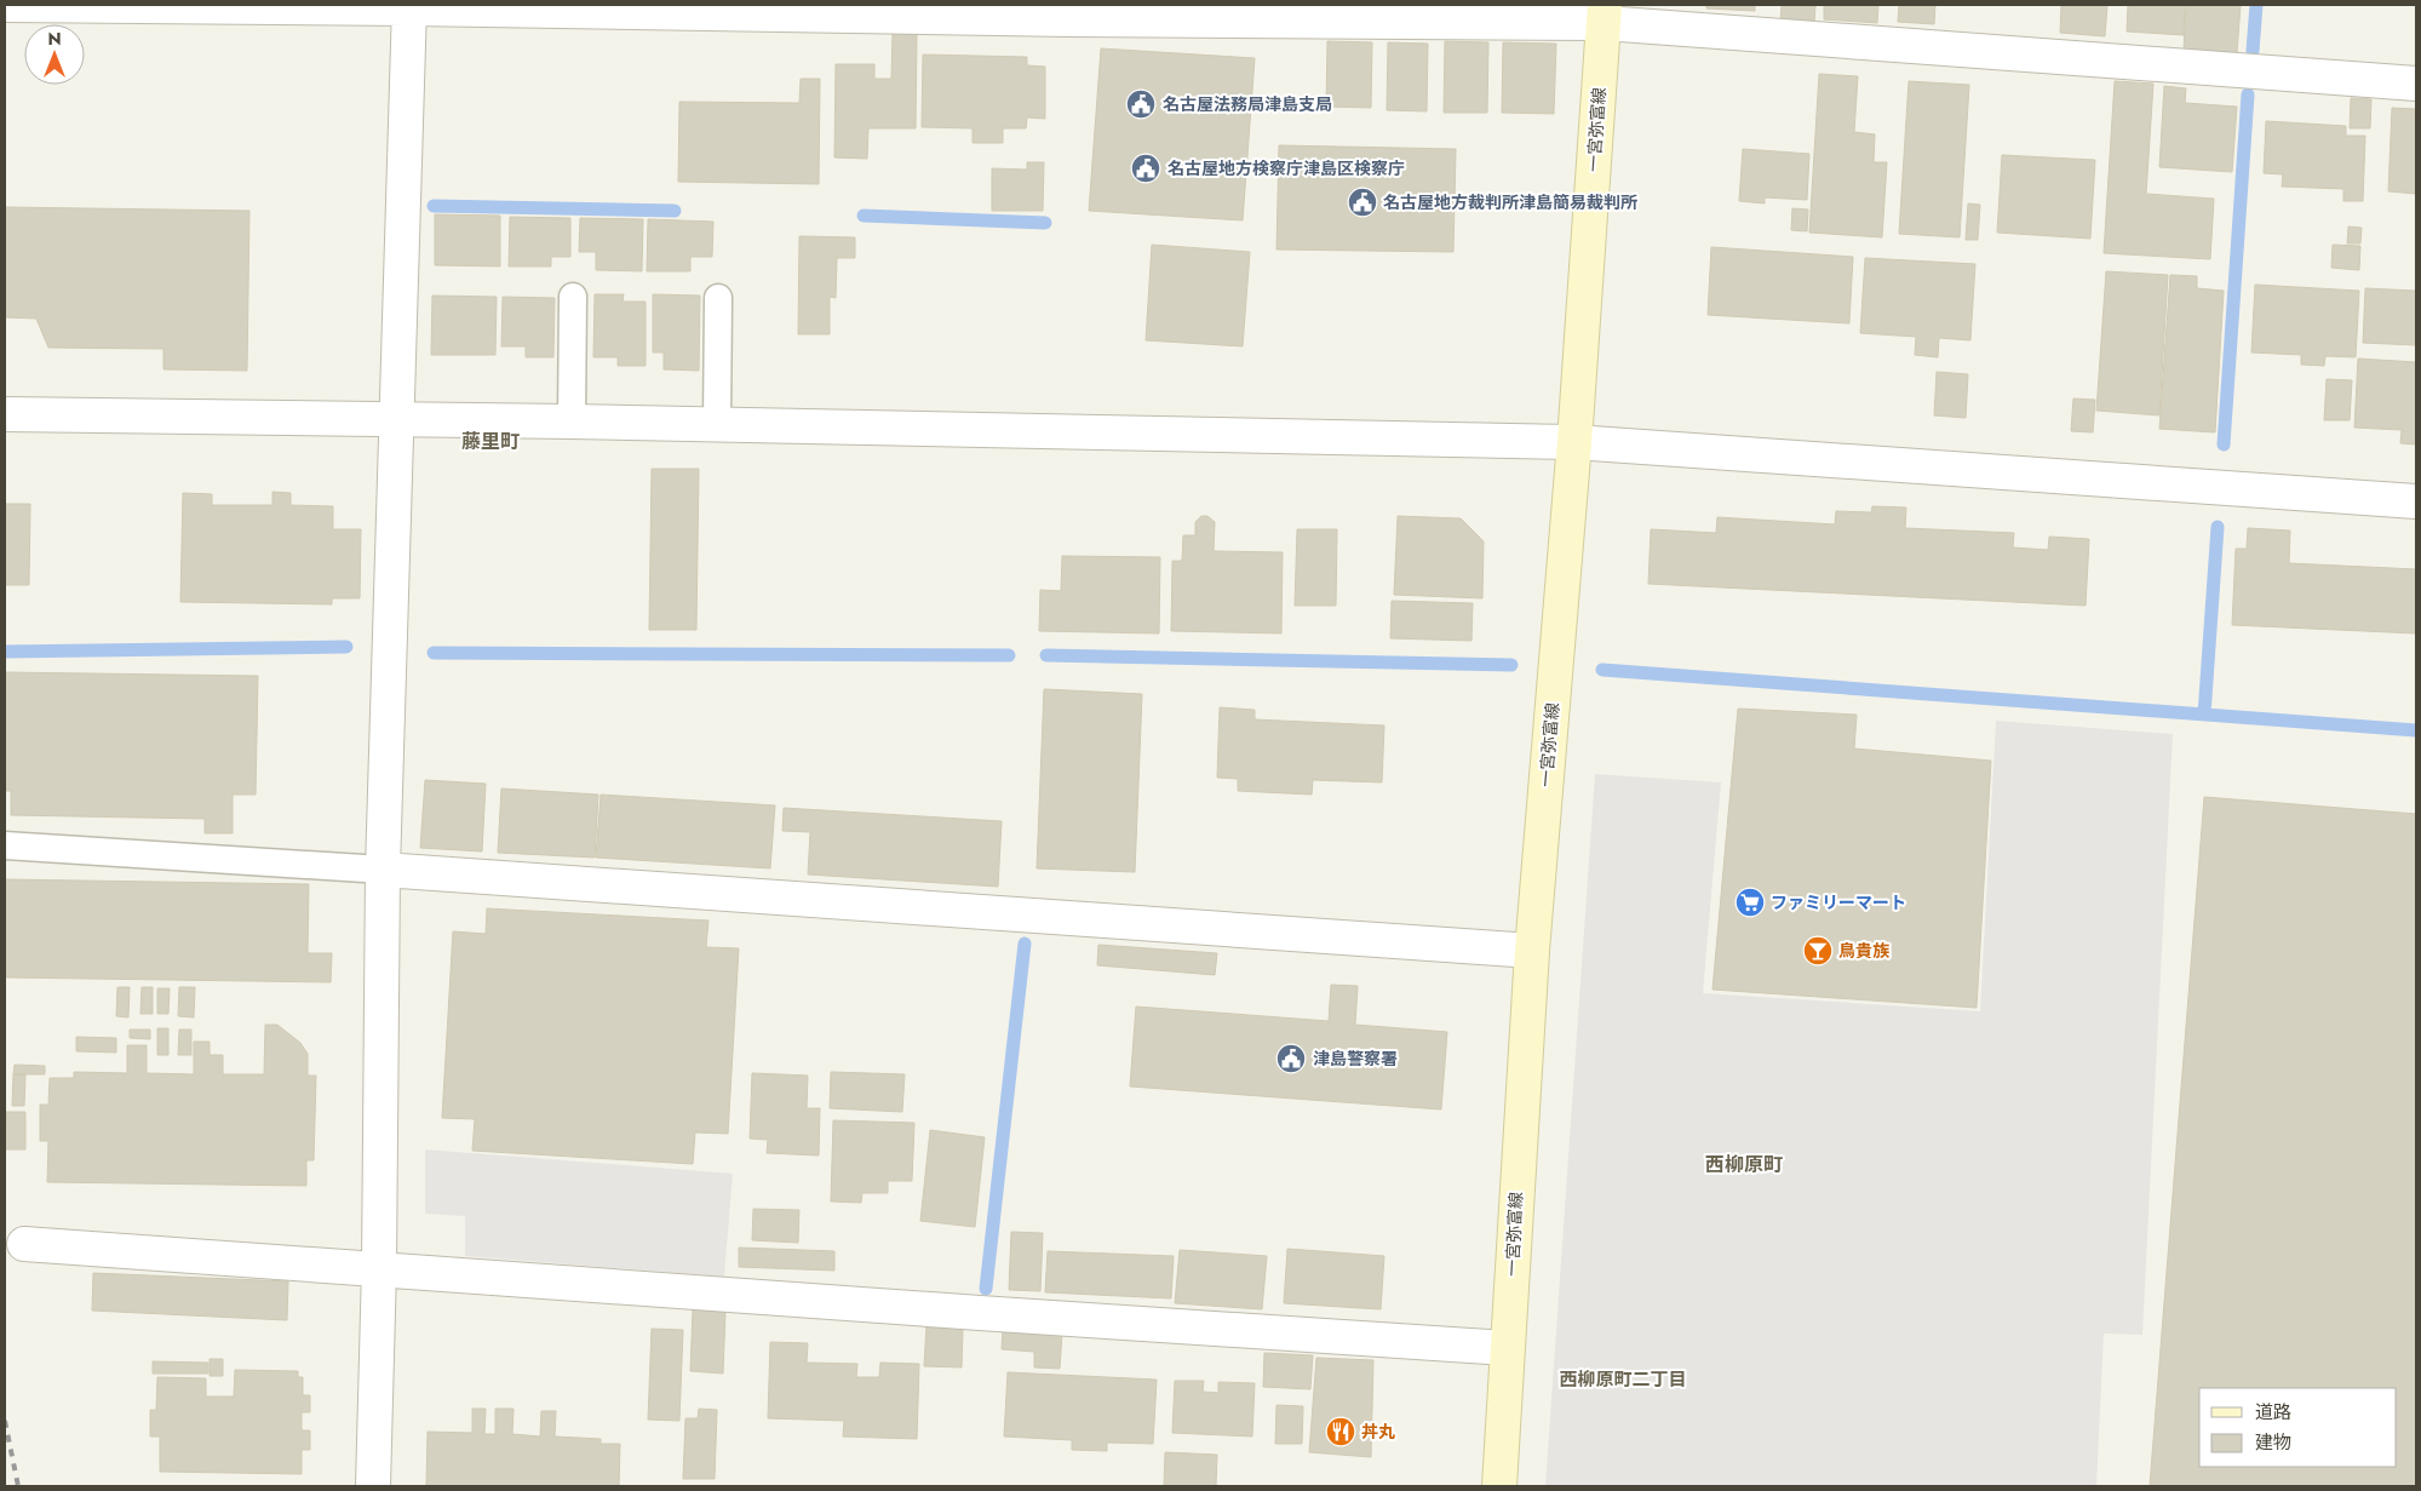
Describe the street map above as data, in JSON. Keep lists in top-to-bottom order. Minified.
{"streets":{"main road":["一宮弥富線"]},"districts":["藤里町","西柳原町","西柳原町二丁目"],"places":{"public building":["名古屋法務局津島支局","名古屋地方検察庁津島区検察庁","名古屋地方裁判所津島簡易裁判所","津島警察署"],"supermarket":["ファミリーマート"],"bar":["鳥貴族"],"restaurant":["丼丸"]},"legend":["道路","建物"],"north":"top"}
